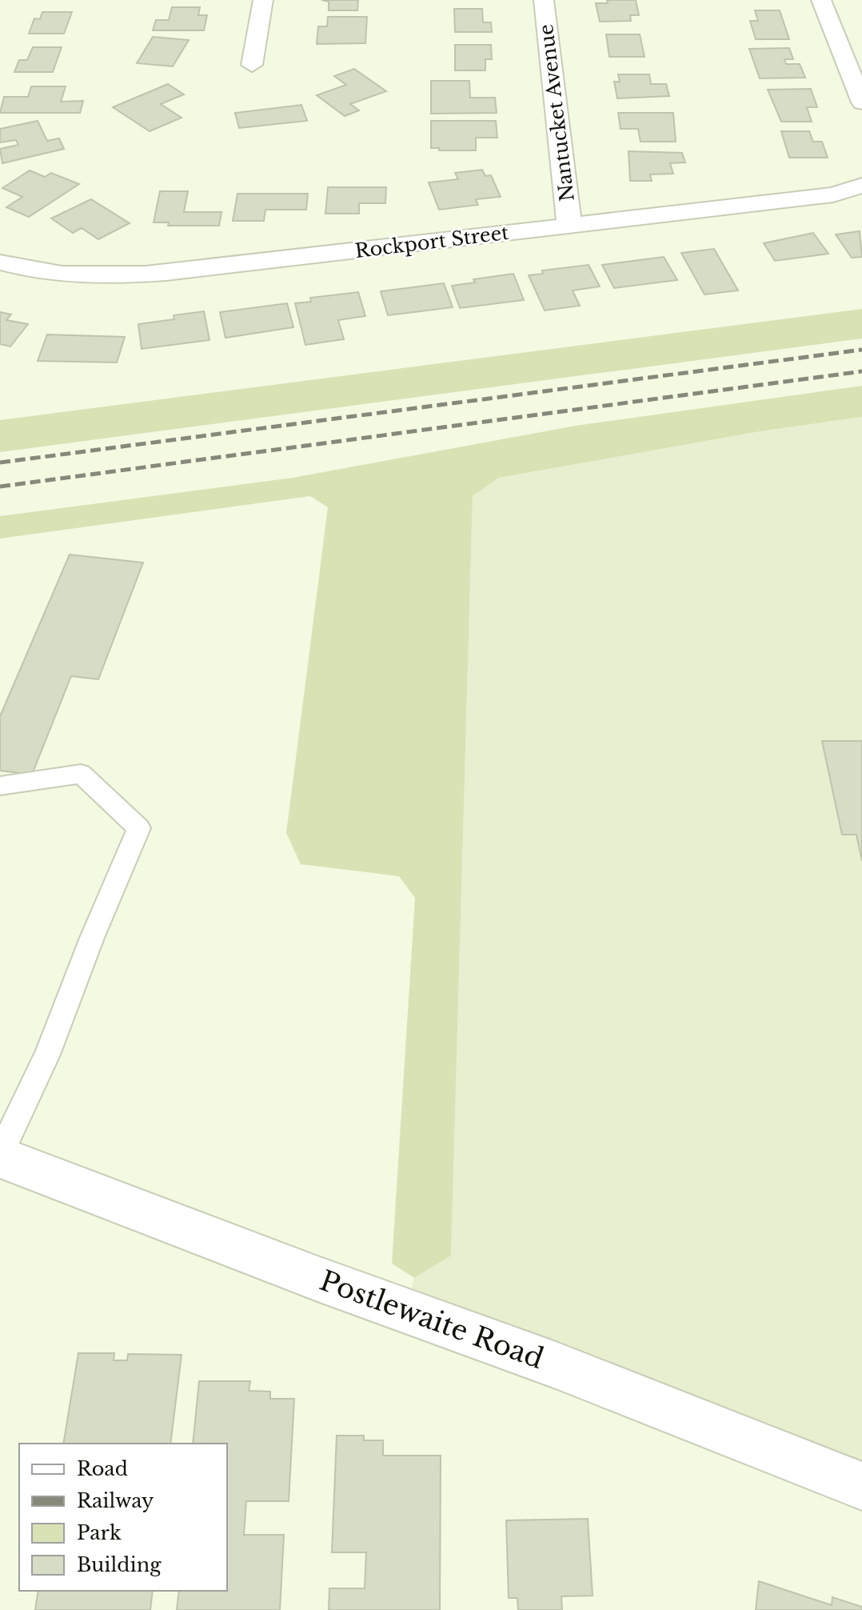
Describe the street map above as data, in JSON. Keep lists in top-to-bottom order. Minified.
{"streets":{"street":["Nantucket Avenue","Rockport Street","Postlewaite Road"]},"crossings":[["Nantucket Avenue","Rockport Street"]],"legend":["Road","Railway","Park","Building"]}
